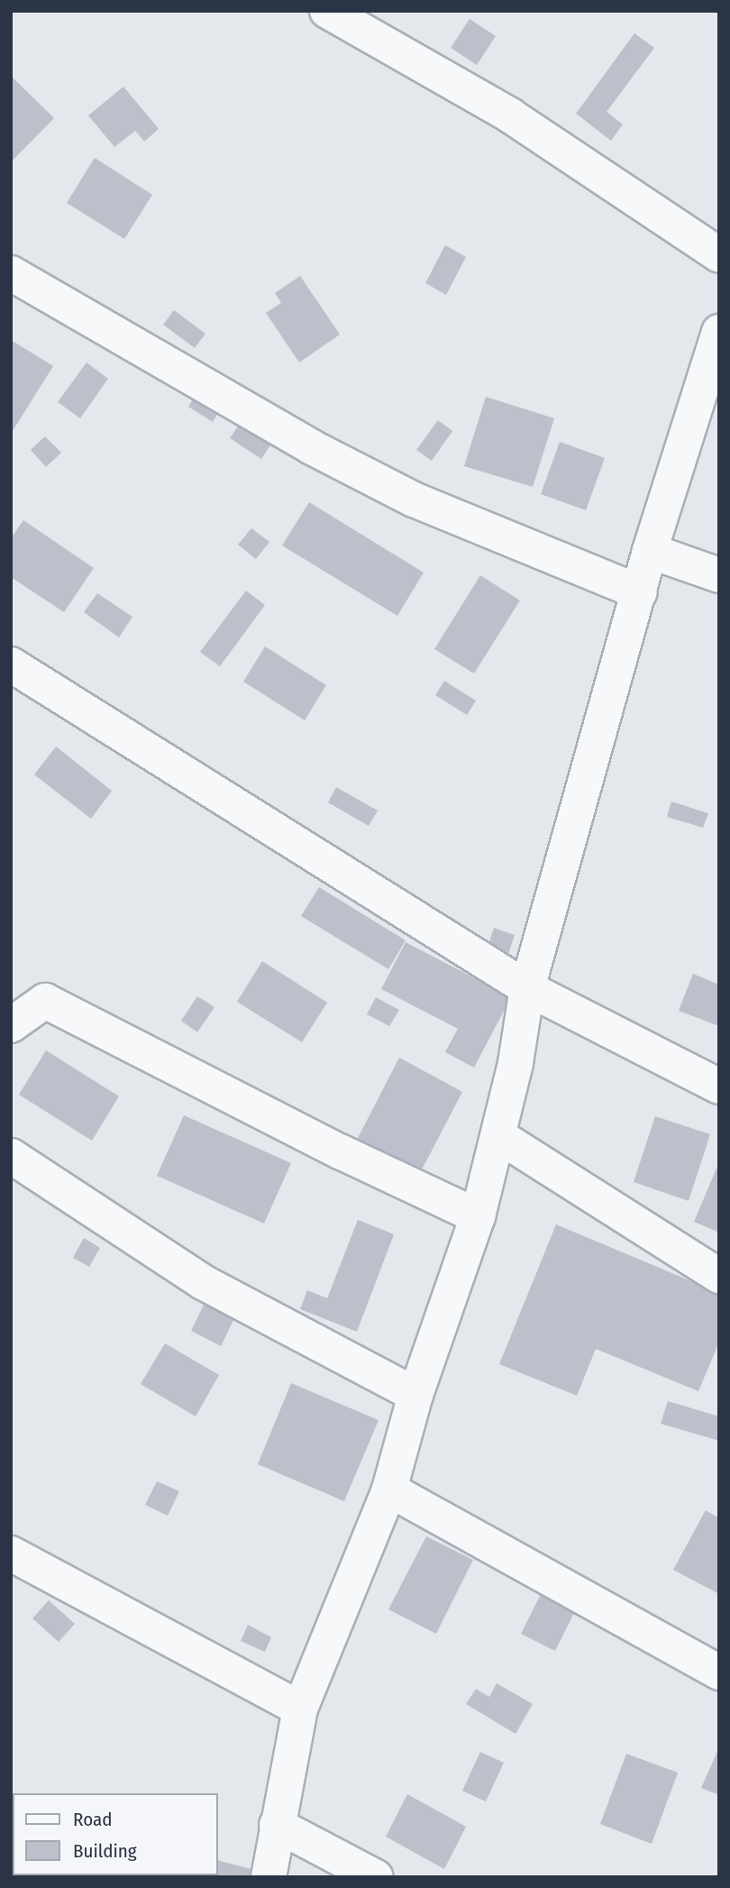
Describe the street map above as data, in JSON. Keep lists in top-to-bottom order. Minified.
{"legend":["Road","Building"]}
